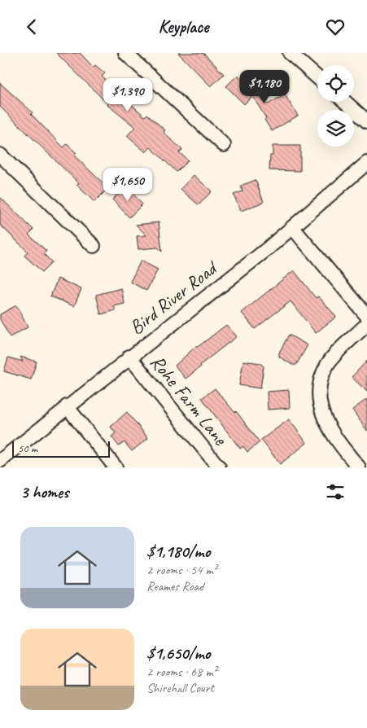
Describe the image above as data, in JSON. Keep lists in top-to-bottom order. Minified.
{"streets":{"street":["Bird River Road","Rohe Farm Lane"]},"crossings":[["Bird River Road","Rohe Farm Lane"]],"scale_bar":"50 m","page":{"header":"Keyplace","price":["$1,180","$1,390","$1,650"],"scale":"50 m","heading":"3 homes","list":[{"name":"$1,180/mo","note":"2 rooms · 54 m² · Reames Road"},{"name":"$1,650/mo","note":"2 rooms · 68 m² · Shirehall Court"}]}}
